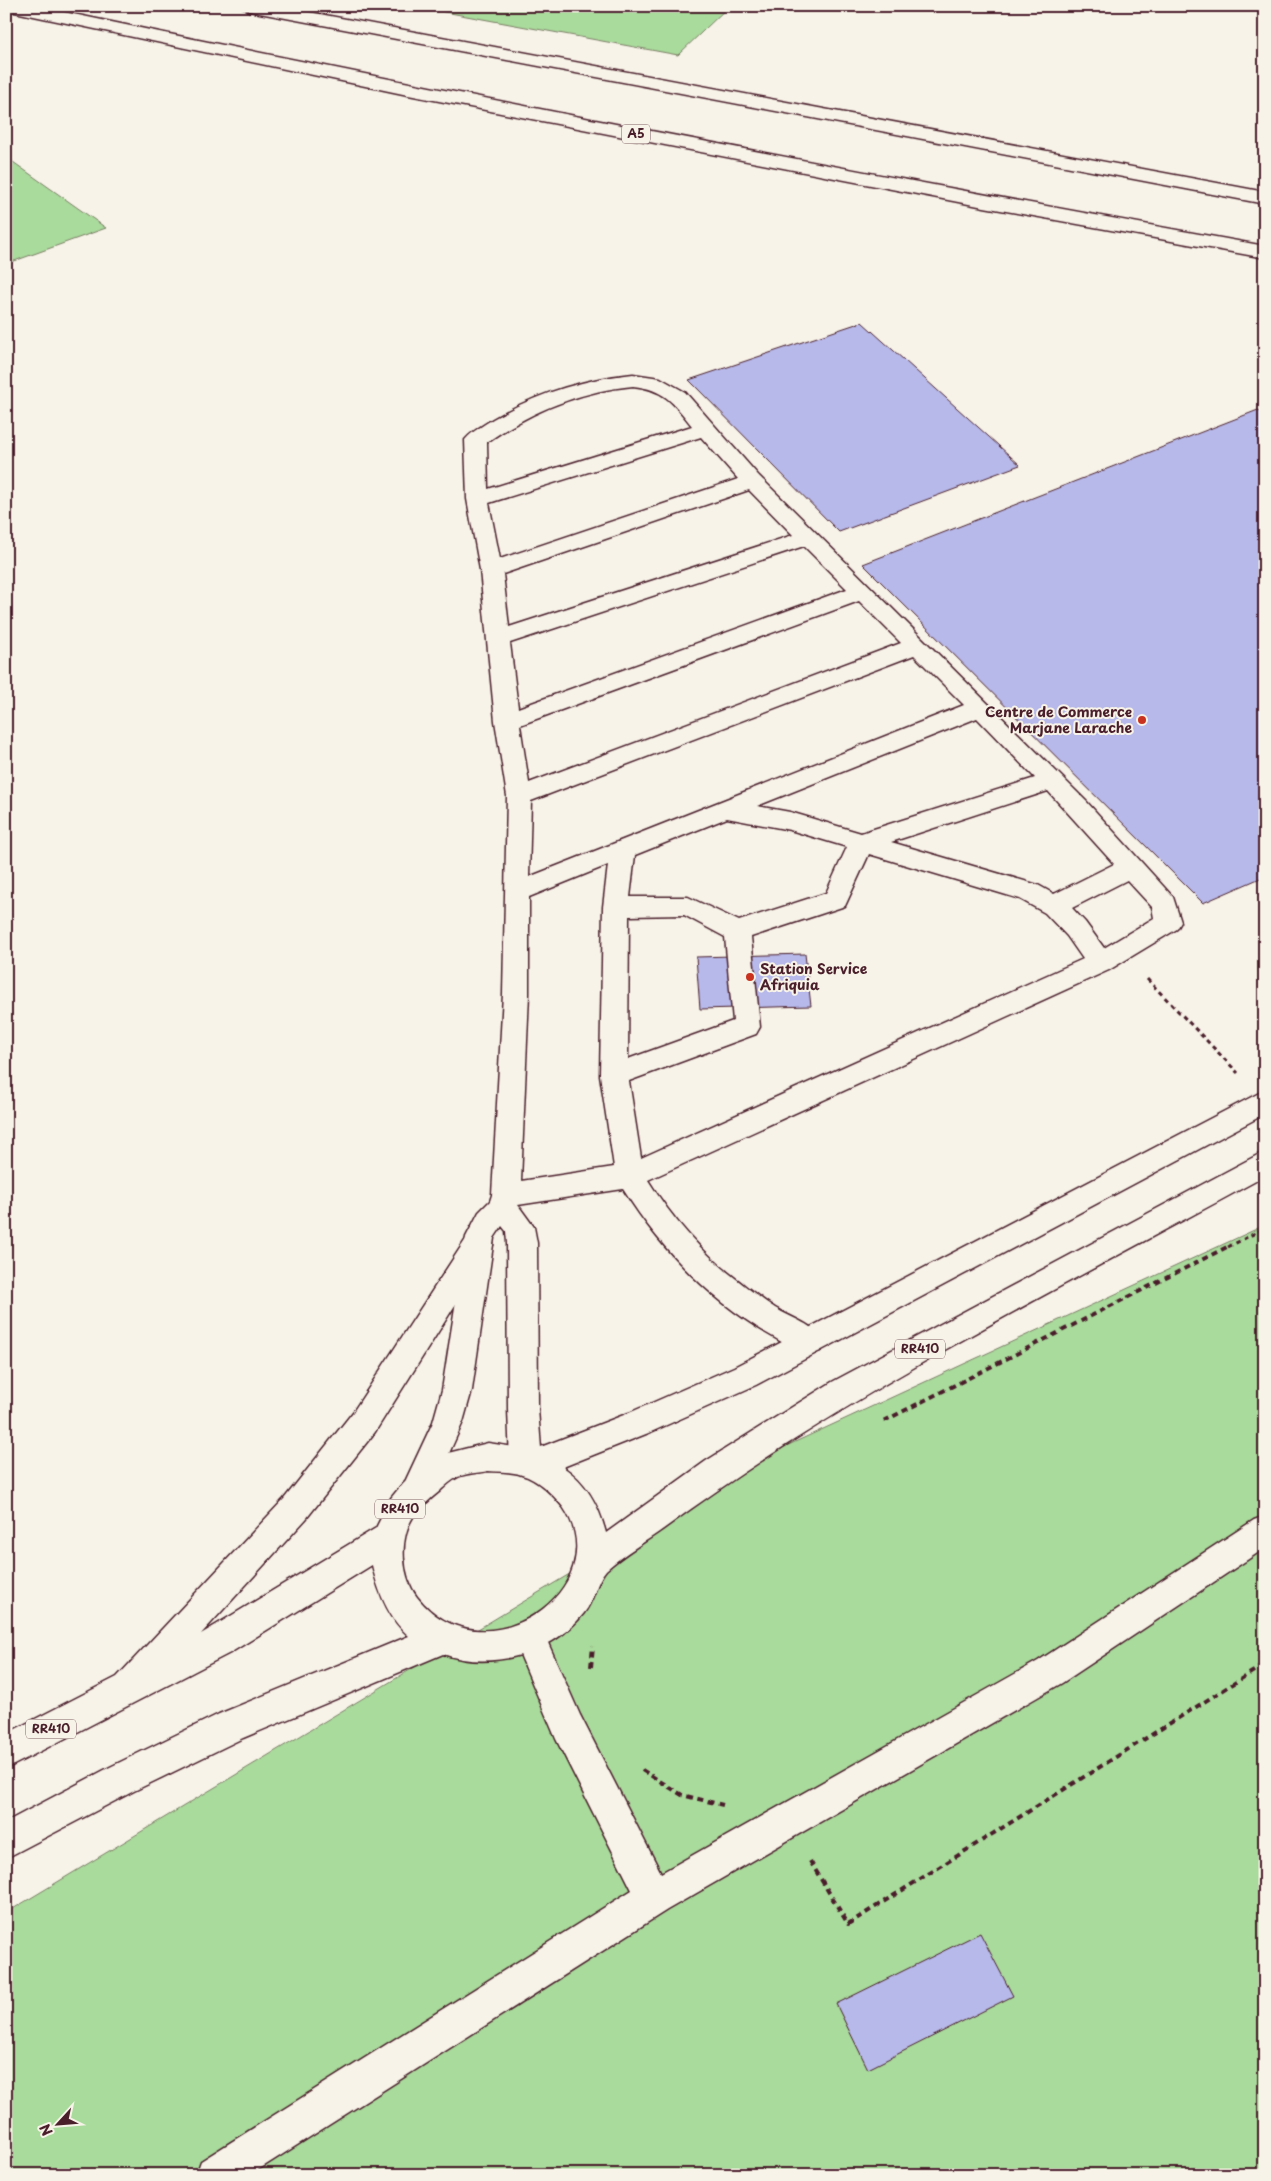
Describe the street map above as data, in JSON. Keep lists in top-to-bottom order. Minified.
{"streets":{"main road":["A5","RR410"]},"places":["Centre de Commerce Marjane Larache","Station Service Afriquia"],"north":"bottom left"}
